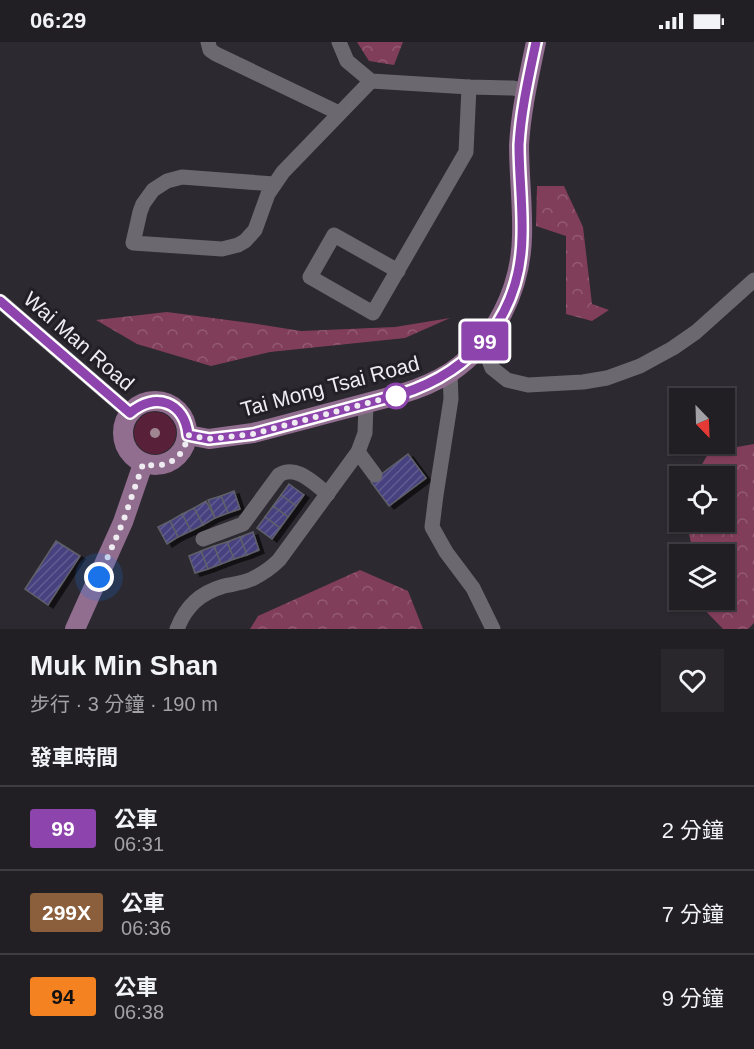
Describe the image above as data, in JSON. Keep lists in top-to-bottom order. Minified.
{"streets":{"main road":["Tai Mong Tsai Road"],"street":["Wai Man Road"]},"crossings":[["Wai Man Road","Tai Mong Tsai Road"]],"lines":["bus line 99"],"north":"bottom right","page":{"status":"06:29","on_map":"99","heading":[["Muk Min Shan","步行 · 3 分鐘 · 190 m"],"發車時間"],"list":[{"mark":"99","name":"公車","note":"06:31","value":"2 分鐘"},{"mark":"299X","name":"公車","note":"06:36","value":"7 分鐘"},{"mark":"94","name":"公車","note":"06:38","value":"9 分鐘"}]}}
